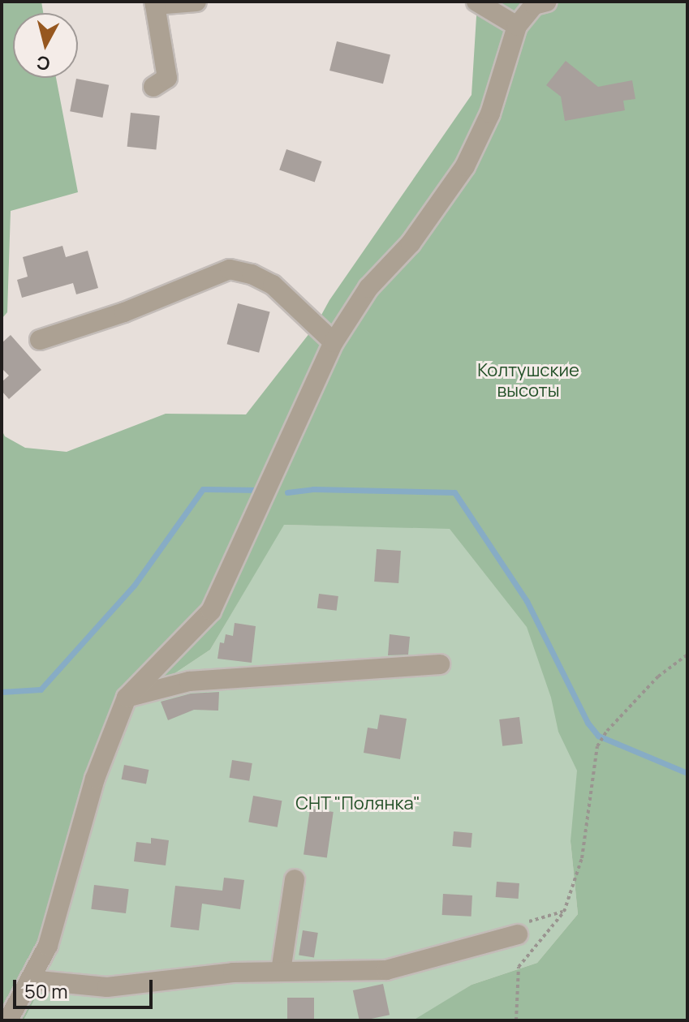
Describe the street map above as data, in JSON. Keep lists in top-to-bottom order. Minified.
{"parks":["Колтушские высоты","СНТ \"Полянка\""],"scale_bar":"50 m","north":"bottom"}
